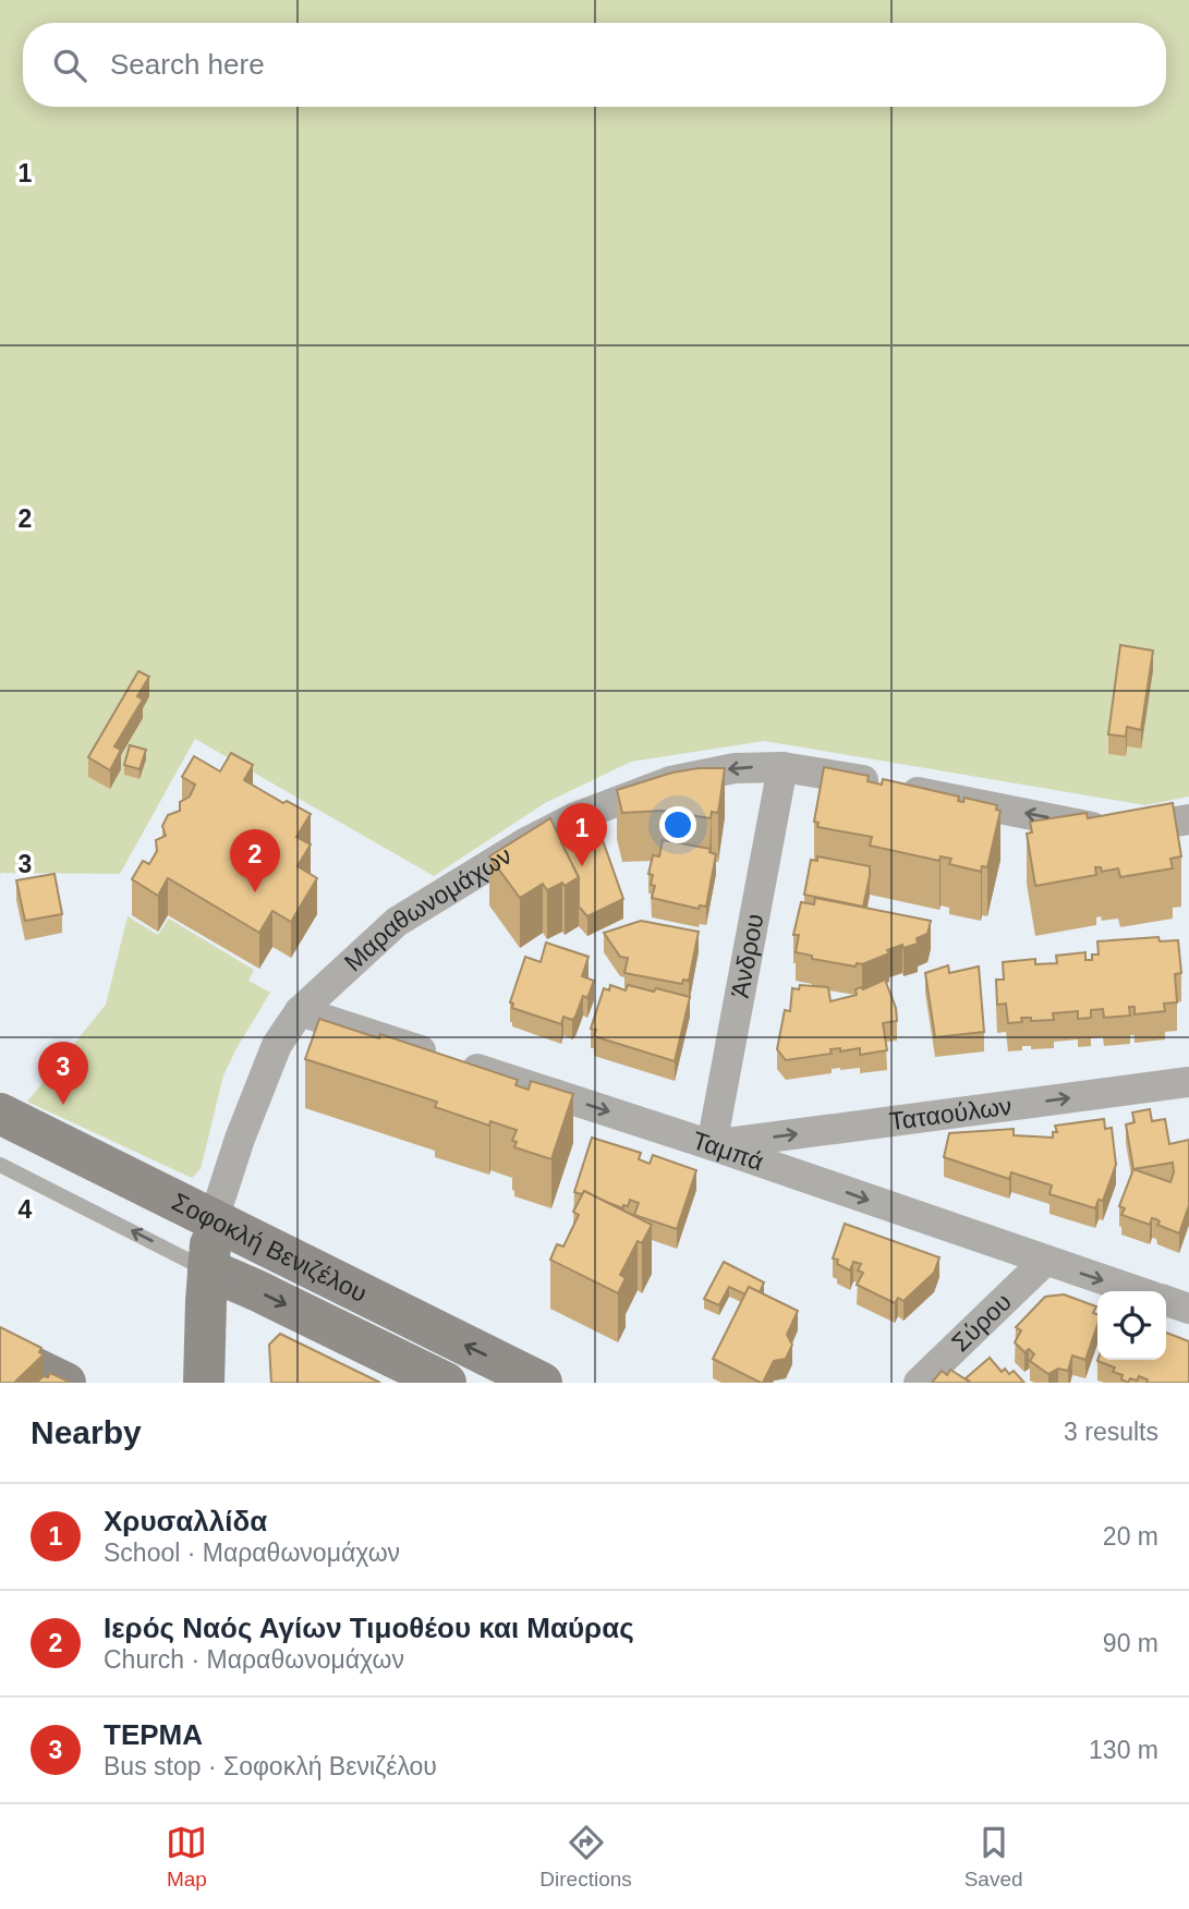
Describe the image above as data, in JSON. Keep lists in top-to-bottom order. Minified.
{"streets":{"street":["Μαραθωνομάχων","Άνδρου","Ταταούλων","Ταμπά","Σοφοκλή Βενιζέλου","Σύρου"]},"crossings":[["Μαραθωνομάχων","Άνδρου"],["Μαραθωνομάχων","Ταμπά"],["Μαραθωνομάχων","Σοφοκλή Βενιζέλου"],["Άνδρου","Ταταούλων"],["Άνδρου","Ταμπά"],["Ταταούλων","Ταμπά"],["Ταμπά","Σύρου"]],"one_way":["Μαραθωνομάχων","Ταταούλων","Ταμπά"],"page":{"search":"Search here","pins":["1","2","3"],"heading":["Nearby","3 results"],"list":[{"mark":"1","name":"Χρυσαλλίδα","note":"School · Μαραθωνομάχων","value":"20 m"},{"mark":"2","name":"Ιερός Ναός Αγίων Τιμοθέου και Μαύρας","note":"Church · Μαραθωνομάχων","value":"90 m"},{"mark":"3","name":"ΤΕΡΜΑ","note":"Bus stop · Σοφοκλή Βενιζέλου","value":"130 m"}],"nav":["Map","Directions","Saved"]},"grid":{"rows":["1","2","3","4"]}}
